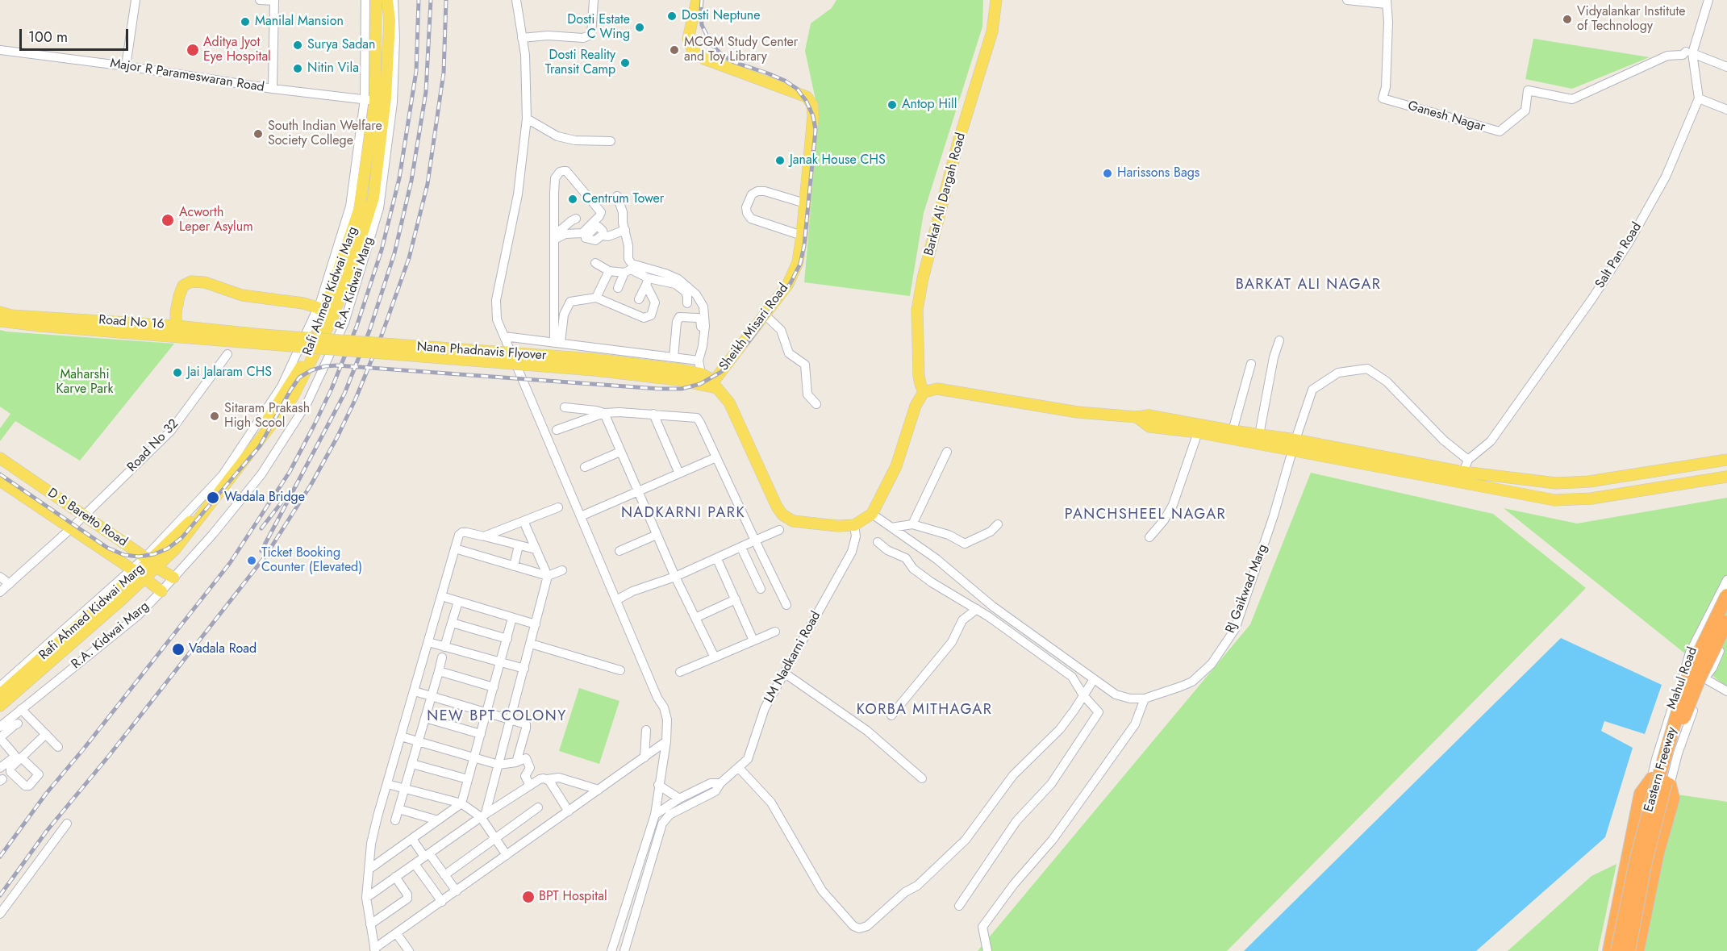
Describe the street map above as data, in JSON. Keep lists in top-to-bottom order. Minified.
{"streets":{"highway":["Eastern Freeway"],"main road":["Barkat Ali Dargah Road","Rafi Ahmed Kidwai Marg","Road No 16","Sheikh Misari Road","Nana Phadnavis Flyover","D S Baretto Road"],"street":["Major R Parameswaran Road","Ganesh Nagar","Salt Pan Road","R.A. Kidwai Marg","Road No 32","RJ Gaikwad Marg","LM Nadkarni Road","Mahul Road"]},"crossings":[["Major R Parameswaran Road","R.A. Kidwai Marg"],["Salt Pan Road","RJ Gaikwad Marg"],["R.A. Kidwai Marg","Rafi Ahmed Kidwai Marg"],["R.A. Kidwai Marg","D S Baretto Road"],["Rafi Ahmed Kidwai Marg","D S Baretto Road"],["Road No 16","Nana Phadnavis Flyover"],["Road No 32","D S Baretto Road"],["Mahul Road","Eastern Freeway"]],"districts":["BARKAT ALI NAGAR","NADKARNI PARK","PANCHSHEEL NAGAR","KORBA MITHAGAR","NEW BPT COLONY"],"parks":["Maharshi Karve Park"],"places":["Dosti Neptune","Vidyalankar Institute of Technology","Manilal Mansion","Dosti Estate C Wing","Surya Sadan","Aditya Jyot Eye Hospital","MCGM Study Center and Toy Library","Dosti Reality Transit Camp","Nitin Vila","Antop Hill","South Indian Welfare Society College","Janak House CHS","Harissons Bags","Centrum Tower","Acworth Leper Asylum","Jai Jalaram CHS","Sitaram Prakash High Scool","Wadala Bridge","Ticket Booking Counter (Elevated)","Vadala Road","BPT Hospital"],"scale_bar":"100 m"}
